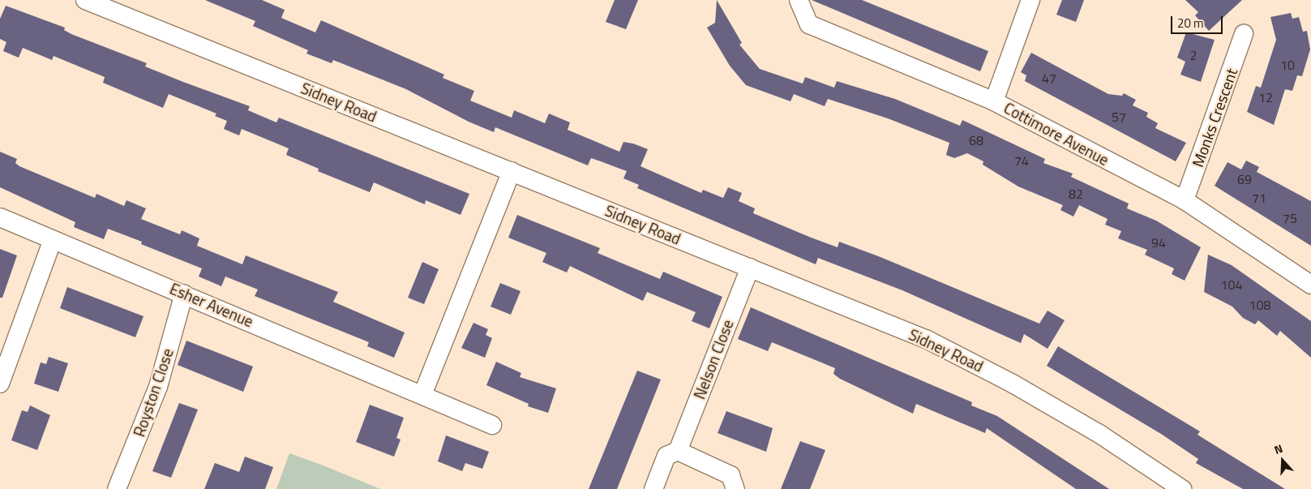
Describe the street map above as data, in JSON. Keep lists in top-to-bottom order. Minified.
{"streets":{"street":["Sidney Road","Monks Crescent","Cottimore Avenue","Esher Avenue","Nelson Close","Royston Close"]},"crossings":[["Sidney Road","Nelson Close"],["Monks Crescent","Cottimore Avenue"],["Esher Avenue","Royston Close"]],"house_numbers":["2","10","47","12","57","68","74","69","82","71","75","94","104","108"],"scale_bar":"20 m","north":"top"}
